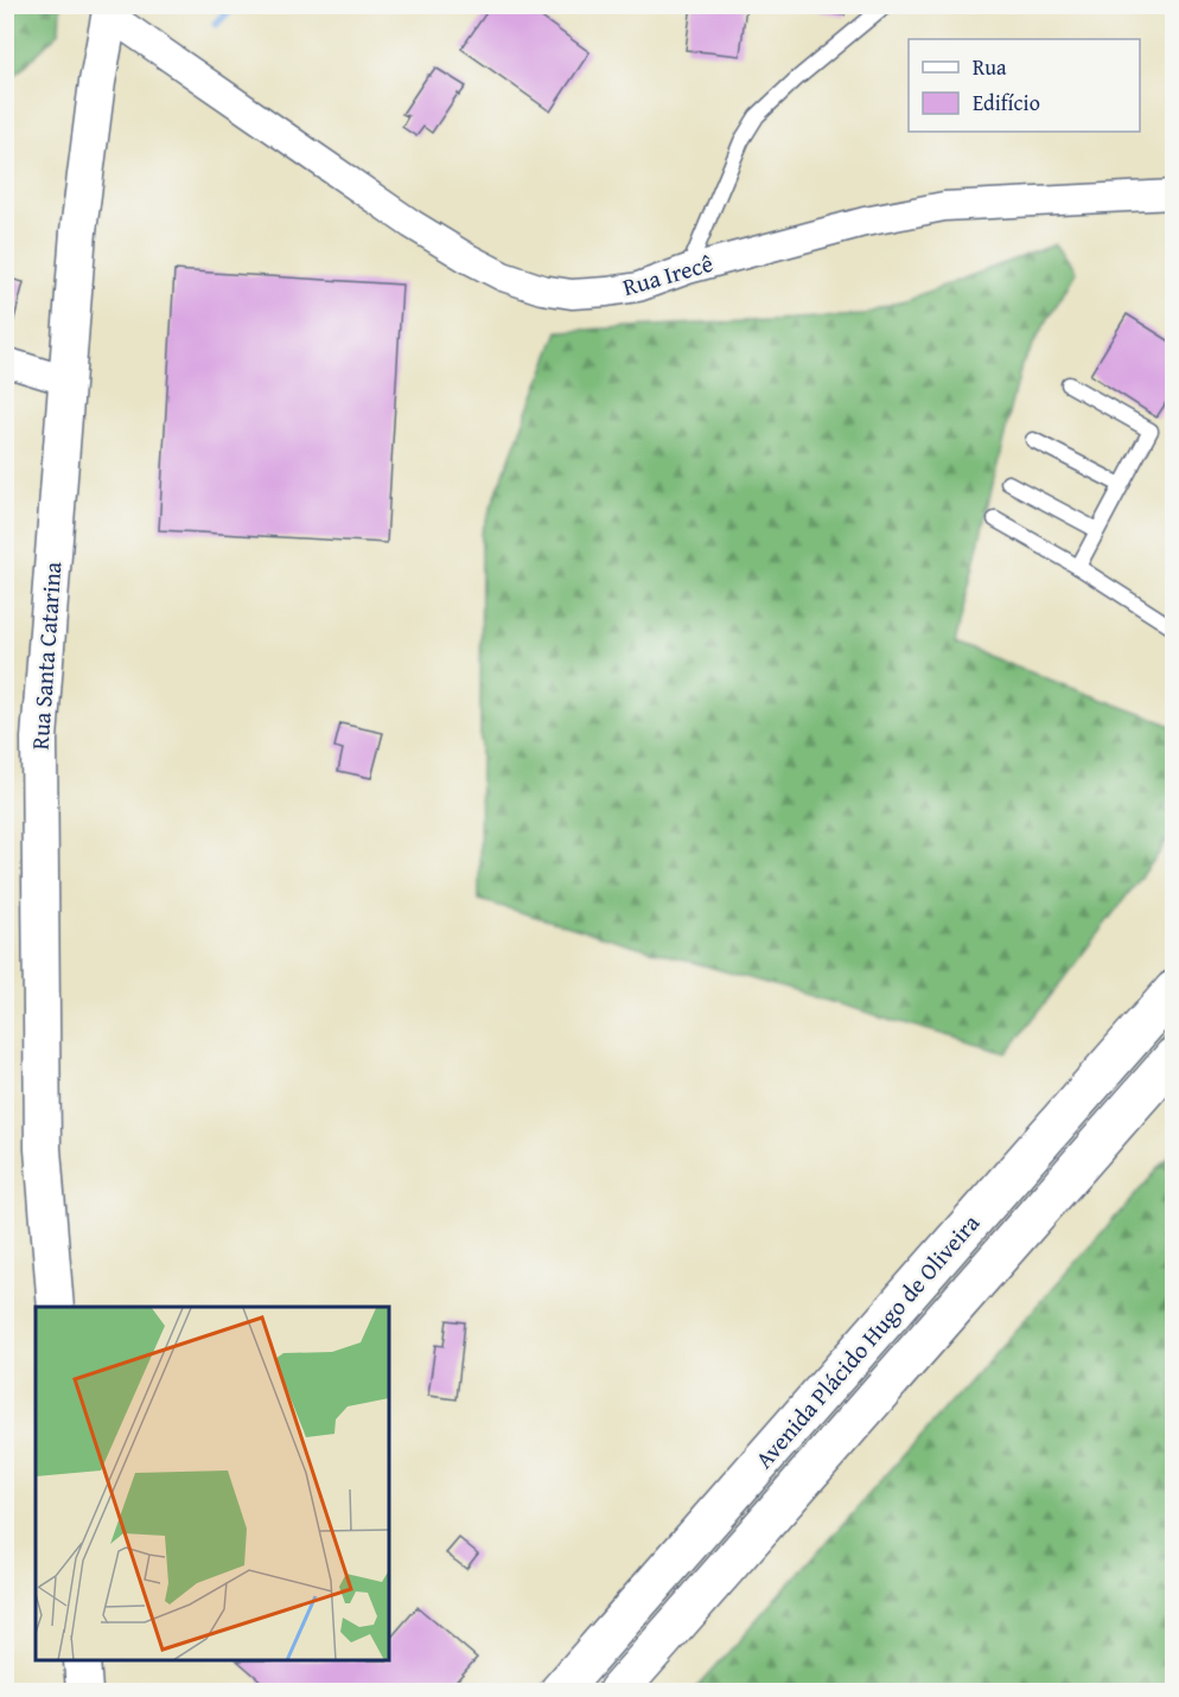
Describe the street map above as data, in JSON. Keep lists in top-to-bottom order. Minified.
{"streets":{"main road":["Avenida Plácido Hugo de Oliveira"],"street":["Rua Irecê","Rua Santa Catarina"]},"crossings":[["Rua Irecê","Rua Santa Catarina"]],"legend":["Rua","Edifício"]}
